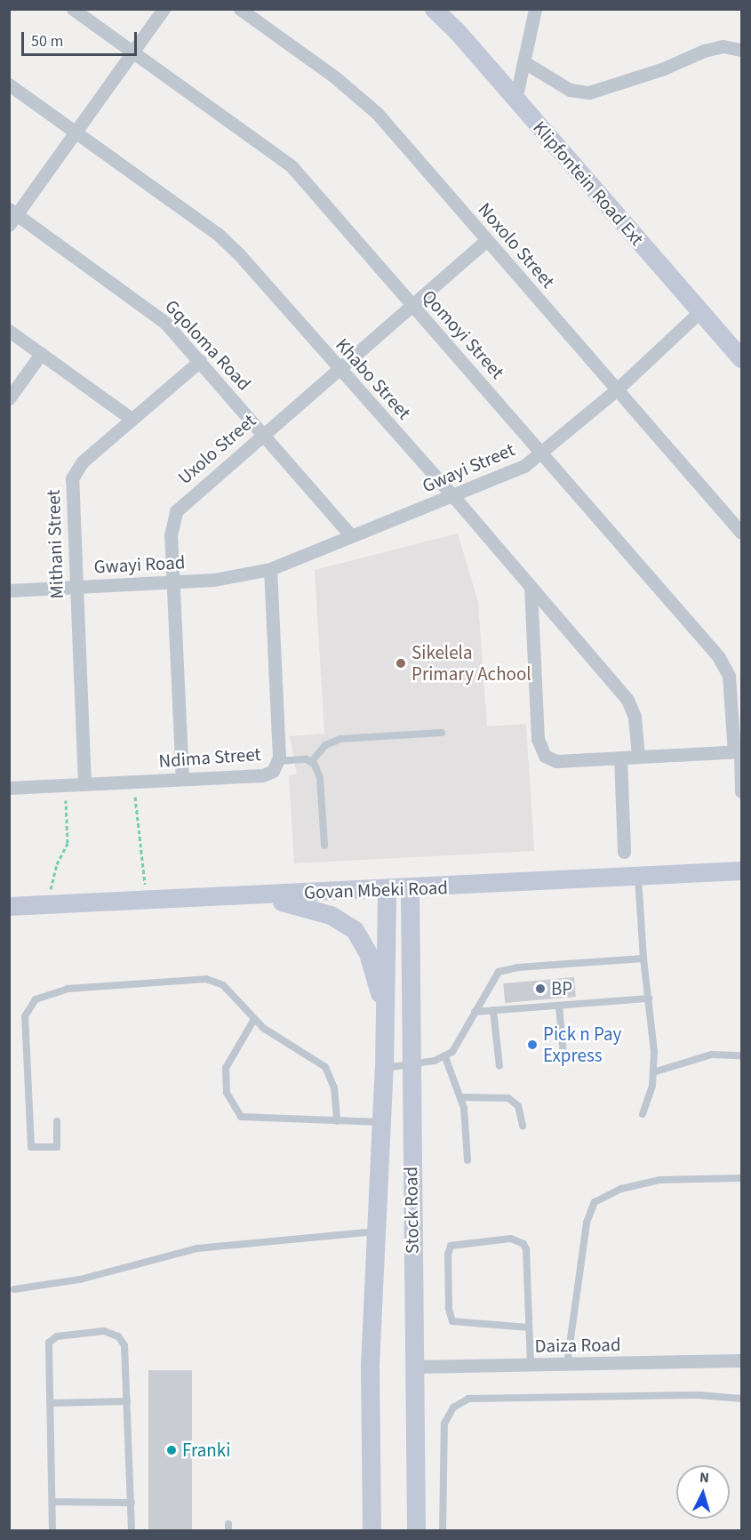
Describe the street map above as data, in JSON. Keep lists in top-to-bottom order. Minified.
{"streets":{"main road":["Klipfontein Road Ext","Govan Mbeki Road","Stock Road"],"street":["Noxolo Street","Qomoyi Street","Gqoloma Road","Khabo Street","Uxolo Street","Gwayi Street","Mithani Street","Gwayi Road","Ndima Street","Daiza Road"]},"crossings":[["Klipfontein Road Ext","Gwayi Street"],["Noxolo Street","Uxolo Street"],["Noxolo Street","Gwayi Street"],["Qomoyi Street","Uxolo Street"],["Qomoyi Street","Gwayi Street"],["Gqoloma Road","Uxolo Street"],["Gqoloma Road","Gwayi Street"],["Gqoloma Road","Mithani Street"],["Khabo Street","Uxolo Street"],["Khabo Street","Gwayi Street"],["Uxolo Street","Gwayi Road"],["Uxolo Street","Ndima Street"],["Gwayi Street","Gwayi Road"],["Gwayi Street","Ndima Street"],["Mithani Street","Gwayi Road"],["Mithani Street","Ndima Street"],["Gwayi Road","Ndima Street"],["Govan Mbeki Road","Stock Road"],["Stock Road","Daiza Road"]],"places":["Sikelela Primary Achool","BP","Pick n Pay Express","Franki"],"scale_bar":"50 m","north":"top"}
